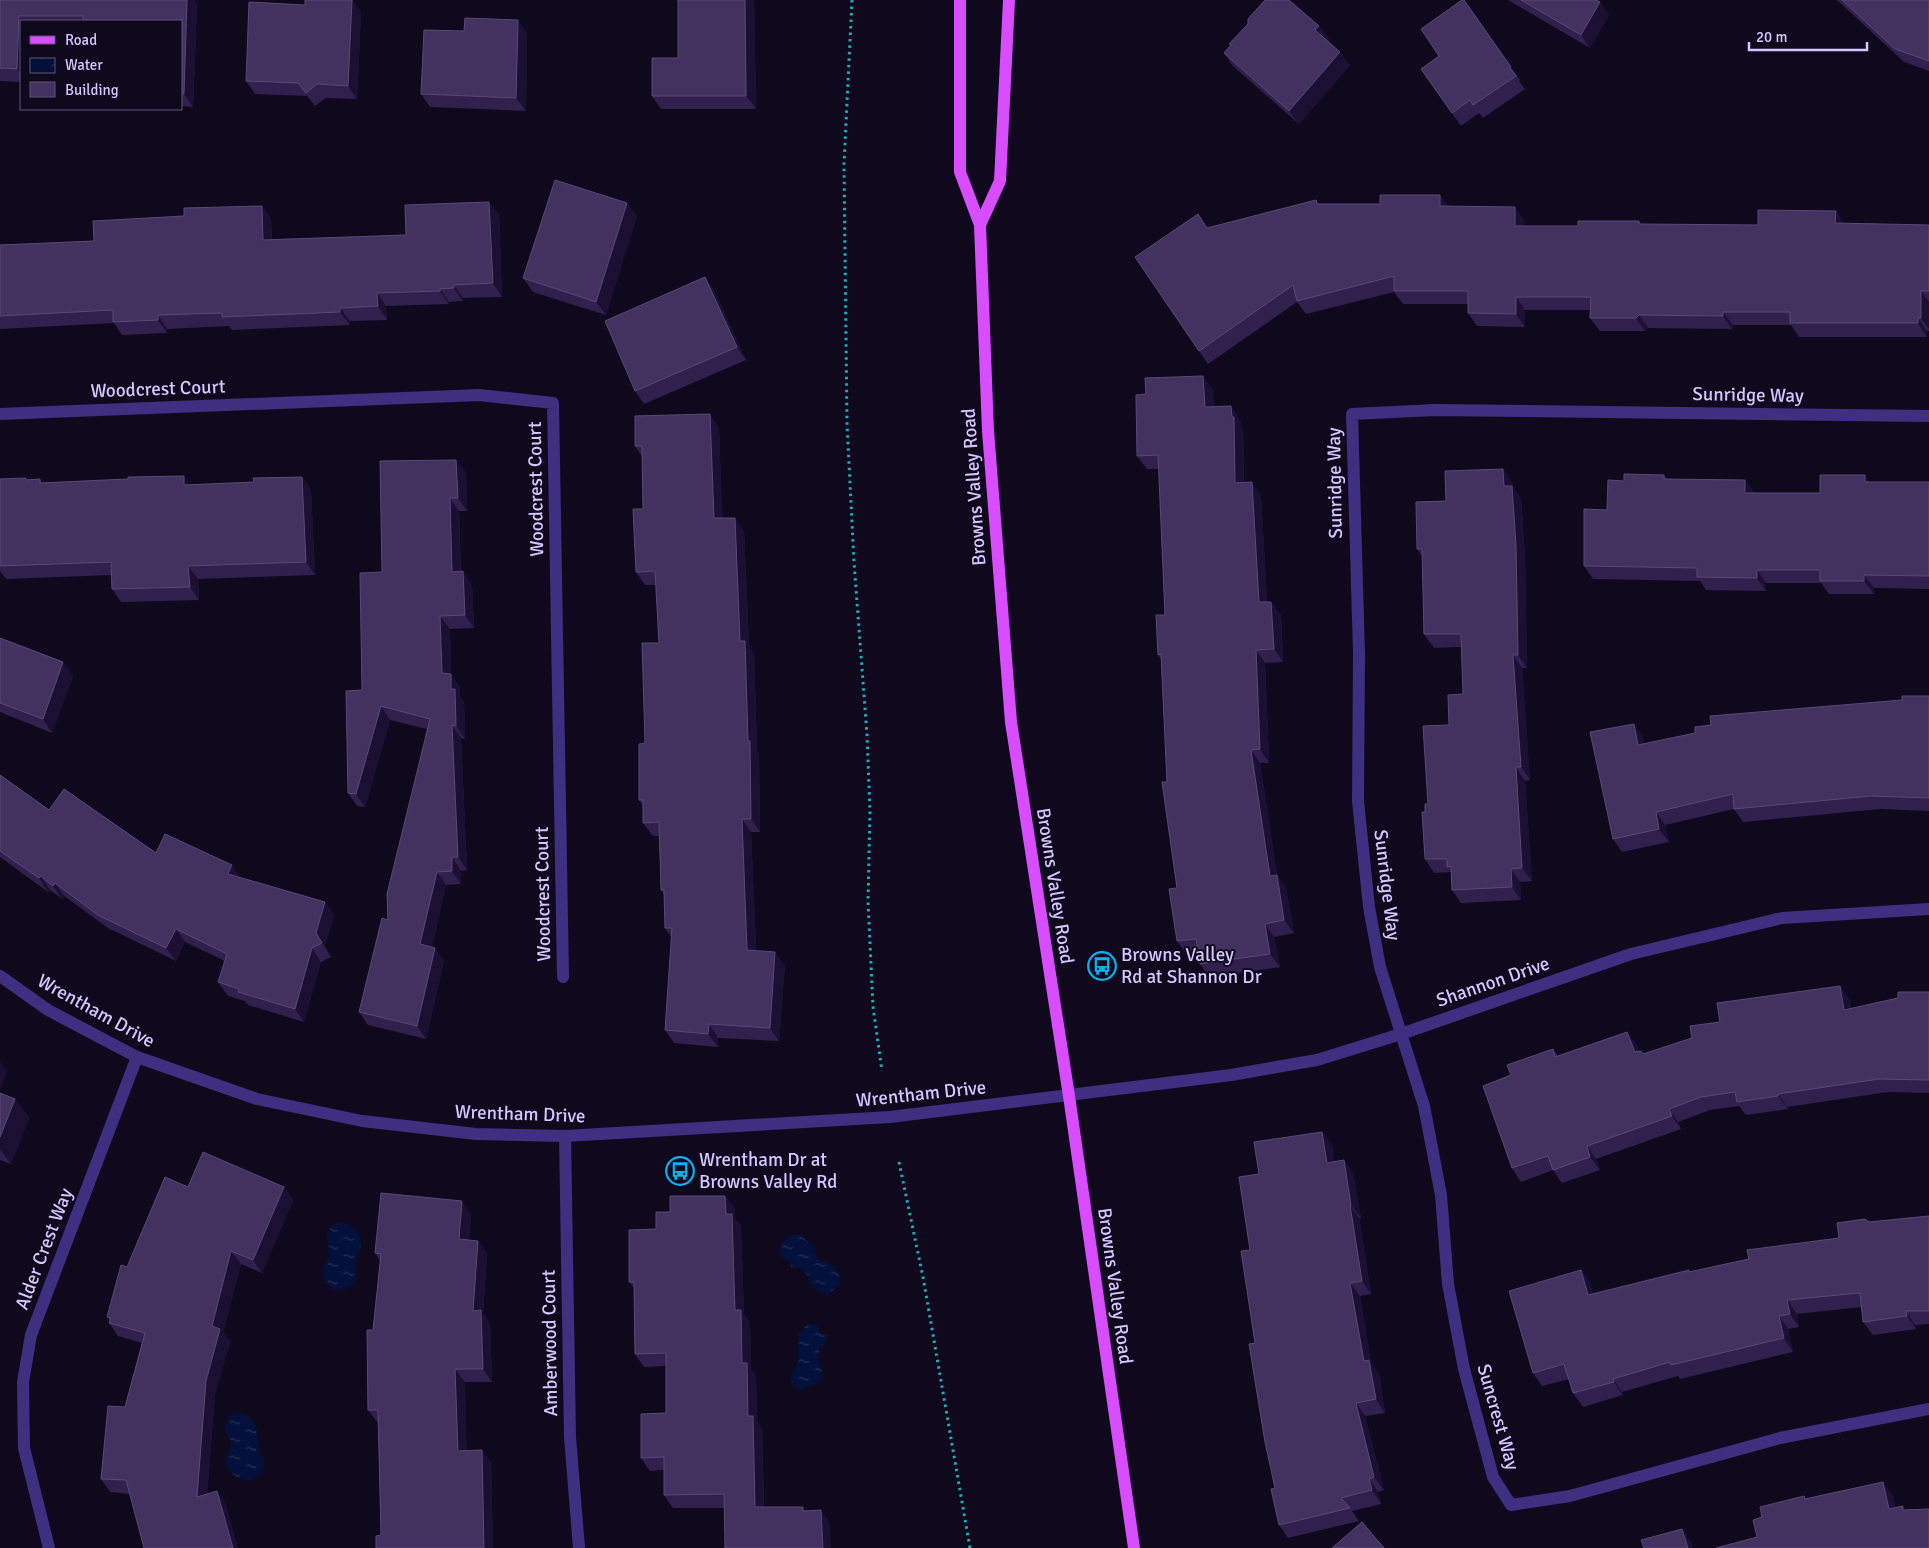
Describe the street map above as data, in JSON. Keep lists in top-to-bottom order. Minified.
{"streets":{"main road":["Browns Valley Road"],"street":["Woodcrest Court","Sunridge Way","Shannon Drive","Wrentham Drive","Alder Crest Way","Amberwood Court","Suncrest Way"]},"crossings":[["Sunridge Way","Shannon Drive"],["Sunridge Way","Suncrest Way"],["Browns Valley Road","Shannon Drive"],["Browns Valley Road","Wrentham Drive"],["Shannon Drive","Wrentham Drive"],["Shannon Drive","Suncrest Way"],["Wrentham Drive","Alder Crest Way"],["Wrentham Drive","Amberwood Court"]],"places":{"bus stop":["Browns Valley Rd at Shannon Dr","Wrentham Dr at Browns Valley Rd"]},"legend":["Road","Water","Building"],"scale_bar":"20 m"}
